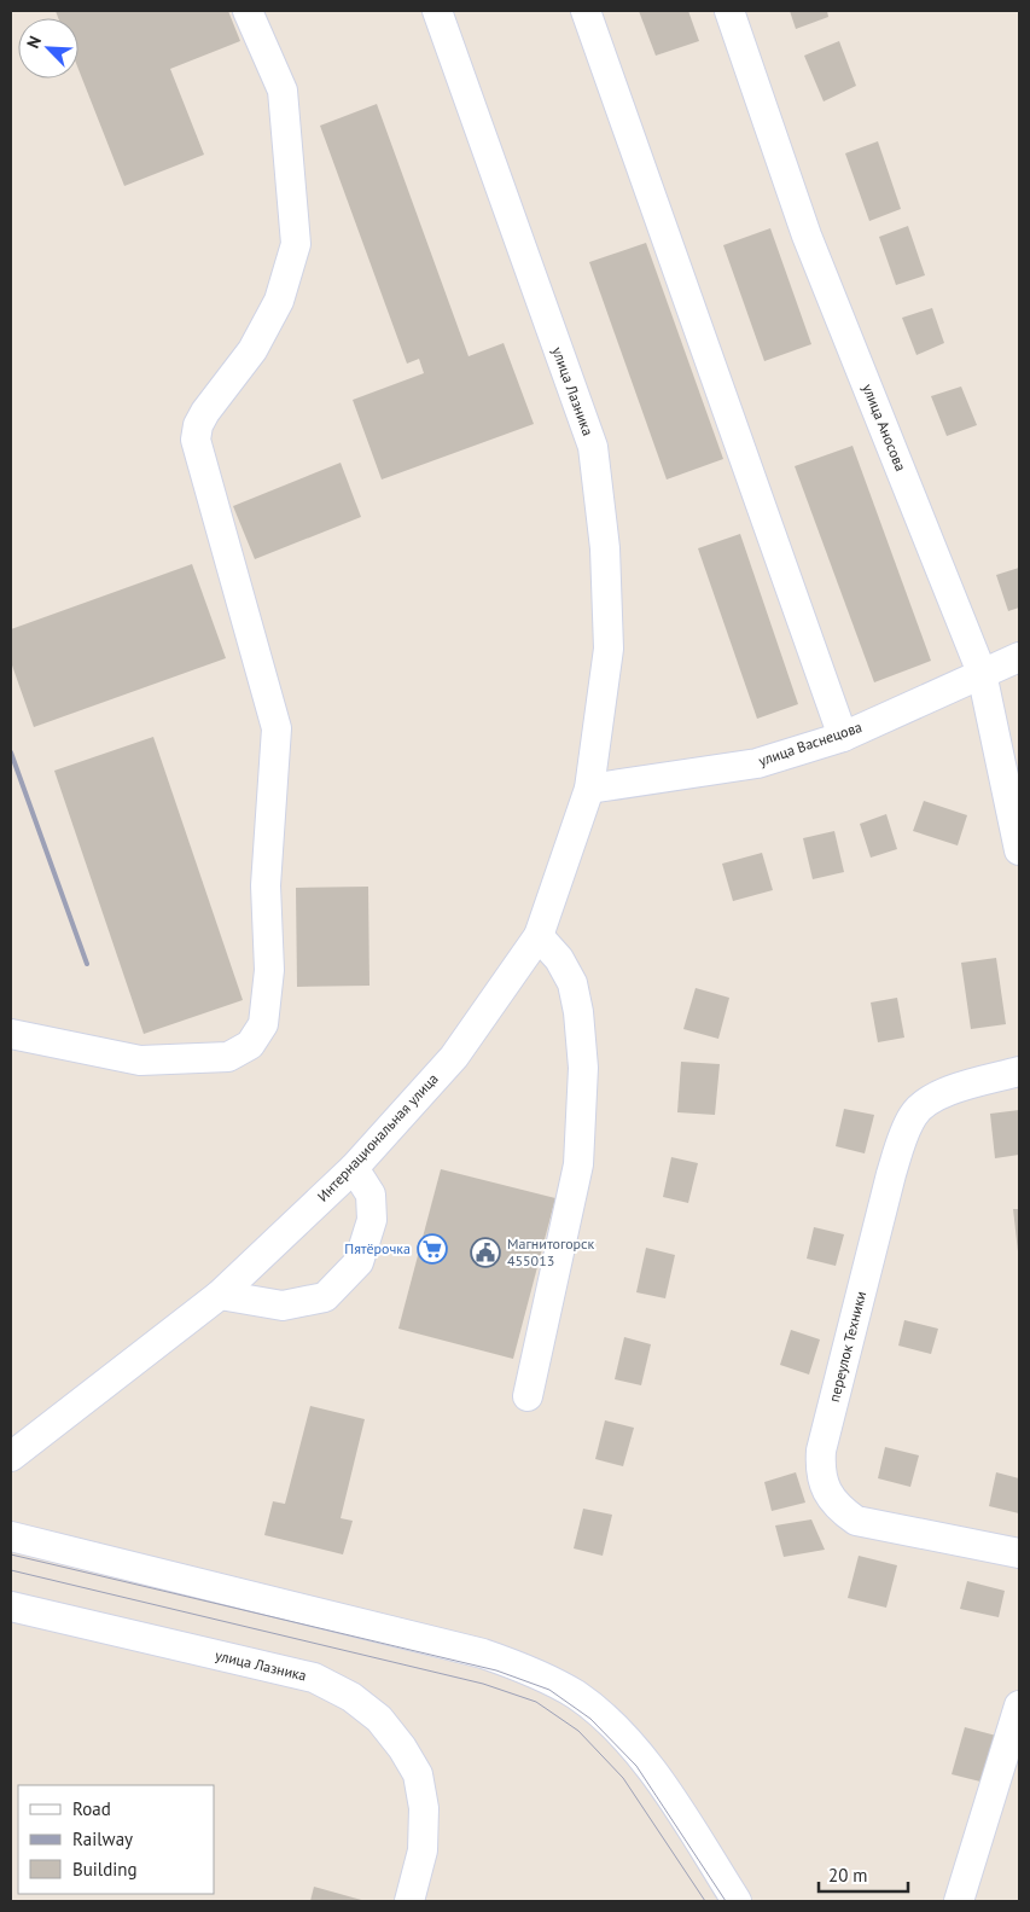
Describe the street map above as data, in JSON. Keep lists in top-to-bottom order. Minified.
{"streets":{"street":["улица Лазника","улица Аносова","улица Васнецова","Интернациональная улица","переулок Техники"]},"crossings":[["улица Лазника","улица Васнецова"],["улица Лазника","Интернациональная улица"],["улица Аносова","улица Васнецова"],["улица Васнецова","Интернациональная улица"]],"places":{"supermarket":["Пятёрочка"],"public building":["Магнитогорск 455013"]},"legend":["Road","Railway","Building"],"scale_bar":"20 m","north":"top left"}
